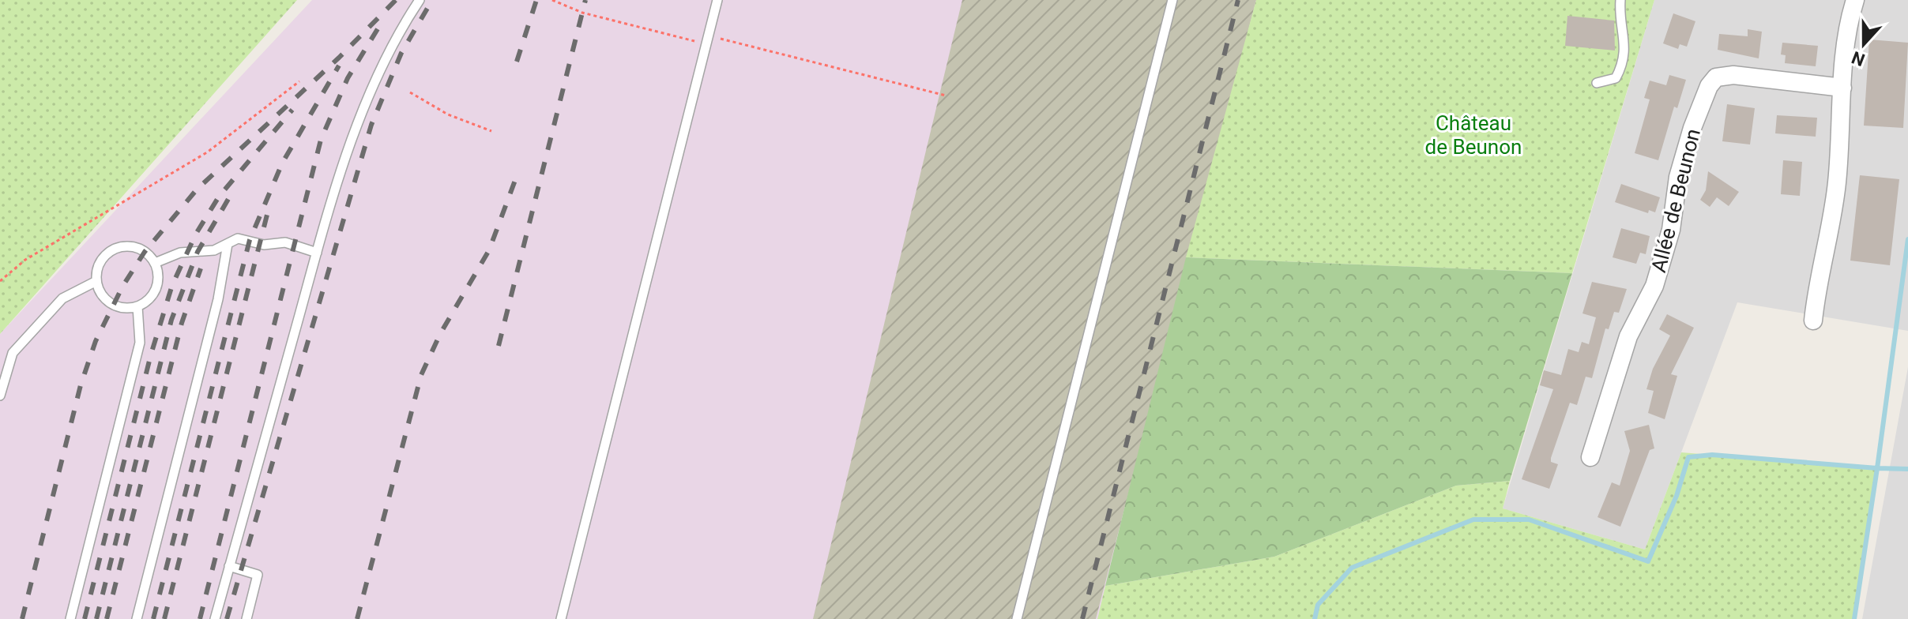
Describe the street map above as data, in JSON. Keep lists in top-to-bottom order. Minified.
{"streets":{"street":["Allée de Beunon"]},"parks":["Château de Beunon"],"north":"bottom"}
